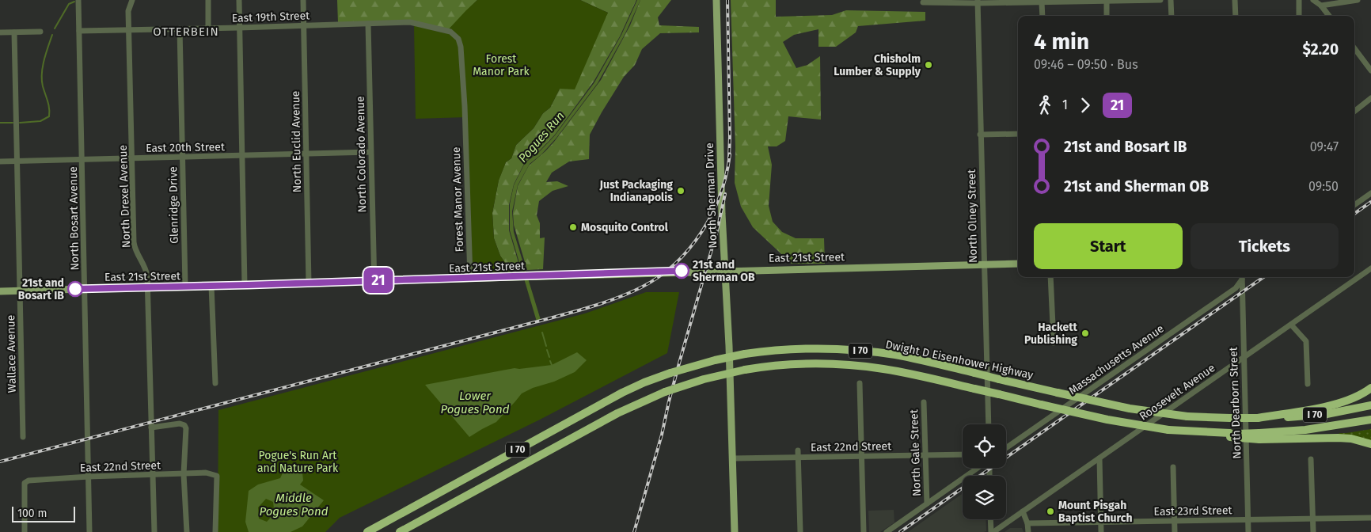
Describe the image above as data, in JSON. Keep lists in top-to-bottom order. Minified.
{"streets":{"highway":["I 70","Dwight D Eisenhower Highway"],"main road":["North Sherman Drive","East 21st Street"],"street":["East 19th Street","North Euclid Avenue","East 20th Street","North Colorado Avenue","North Drexel Avenue","Forest Manor Avenue","Glenridge Drive","North Olney Street","North Bosart Avenue","Wallace Avenue","Massachusetts Avenue","Roosevelt Avenue","North Dearborn Street","East 22nd Street","North Gale Street","East 23rd Street"]},"crossings":[["East 19th Street","North Euclid Avenue"],["East 19th Street","North Colorado Avenue"],["East 19th Street","North Drexel Avenue"],["East 19th Street","Forest Manor Avenue"],["East 19th Street","Glenridge Drive"],["East 19th Street","North Bosart Avenue"],["North Euclid Avenue","East 20th Street"],["North Euclid Avenue","East 21st Street"],["East 20th Street","North Colorado Avenue"],["East 20th Street","North Drexel Avenue"],["East 20th Street","Glenridge Drive"],["East 20th Street","North Bosart Avenue"],["East 20th Street","Wallace Avenue"],["North Colorado Avenue","East 21st Street"],["North Sherman Drive","East 21st Street"],["North Sherman Drive","East 22nd Street"],["North Drexel Avenue","East 21st Street"],["North Drexel Avenue","East 22nd Street"],["Forest Manor Avenue","East 21st Street"],["Glenridge Drive","East 21st Street"],["North Olney Street","East 21st Street"],["North Bosart Avenue","East 21st Street"],["North Bosart Avenue","East 22nd Street"],["East 21st Street","Wallace Avenue"],["Massachusetts Avenue","North Dearborn Street"],["Roosevelt Avenue","North Dearborn Street"],["North Dearborn Street","East 23rd Street"],["East 22nd Street","North Gale Street"]],"districts":["OTTERBEIN"],"water":["Pogues Run","Lower Pogues Pond","Middle Pogues Pond"],"parks":["Forest Manor Park","Pogue's Run Art and Nature Park"],"places":["Chisholm Lumber & Supply","Just Packaging Indianapolis","Mosquito Control","21st and Sherman OB","21st and Bosart IB","Hackett Publishing","Mount Pisgah Baptist Church"],"lines":["bus line 21"],"scale_bar":"100 m","page":{"on_map":"21","heading":["4 min","09:46 – 09:50 · Bus","$2.20"],"legs":["1","21"],"list":[{"name":"21st and Bosart IB","value":"09:47"},{"name":"21st and Sherman OB","value":"09:50"}],"buttons":["Start","Tickets"],"scale":"100 m"}}
